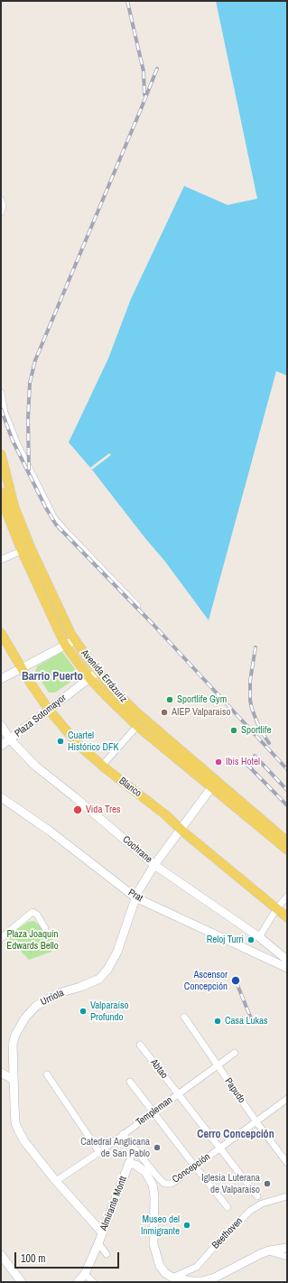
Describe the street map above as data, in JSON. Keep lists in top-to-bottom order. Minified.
{"streets":{"main road":["Avenida Errázuriz","Plaza Sotomayor","Blanco","Cochrane","Prat","Urriola","Almirante Montt"],"street":["Abtao","Papudo","Templeman","Concepción","Beethoven"]},"crossings":[["Avenida Errázuriz","Plaza Sotomayor"],["Avenida Errázuriz","Urriola"],["Plaza Sotomayor","Blanco"],["Plaza Sotomayor","Cochrane"],["Blanco","Urriola"],["Cochrane","Urriola"],["Prat","Urriola"],["Urriola","Templeman"],["Urriola","Almirante Montt"],["Abtao","Templeman"],["Abtao","Concepción"],["Papudo","Templeman"],["Papudo","Concepción"],["Templeman","Concepción"],["Concepción","Almirante Montt"]],"districts":["Barrio Puerto","Cerro Concepción"],"parks":["Plaza Joaquín Edwards Bello"],"places":["Sportlife Gym","AIEP Valparaiso","Sportlife","Cuartel Histórico DFK","Ibis Hotel","Vida Tres","Reloj Turri","Ascensor Concepción","Valparaíso Profundo","Casa Lukas","Catedral Anglicana de San Pablo","Iglesia Luterana de Valparaíso","Museo del Inmigrante"],"scale_bar":"100 m"}
